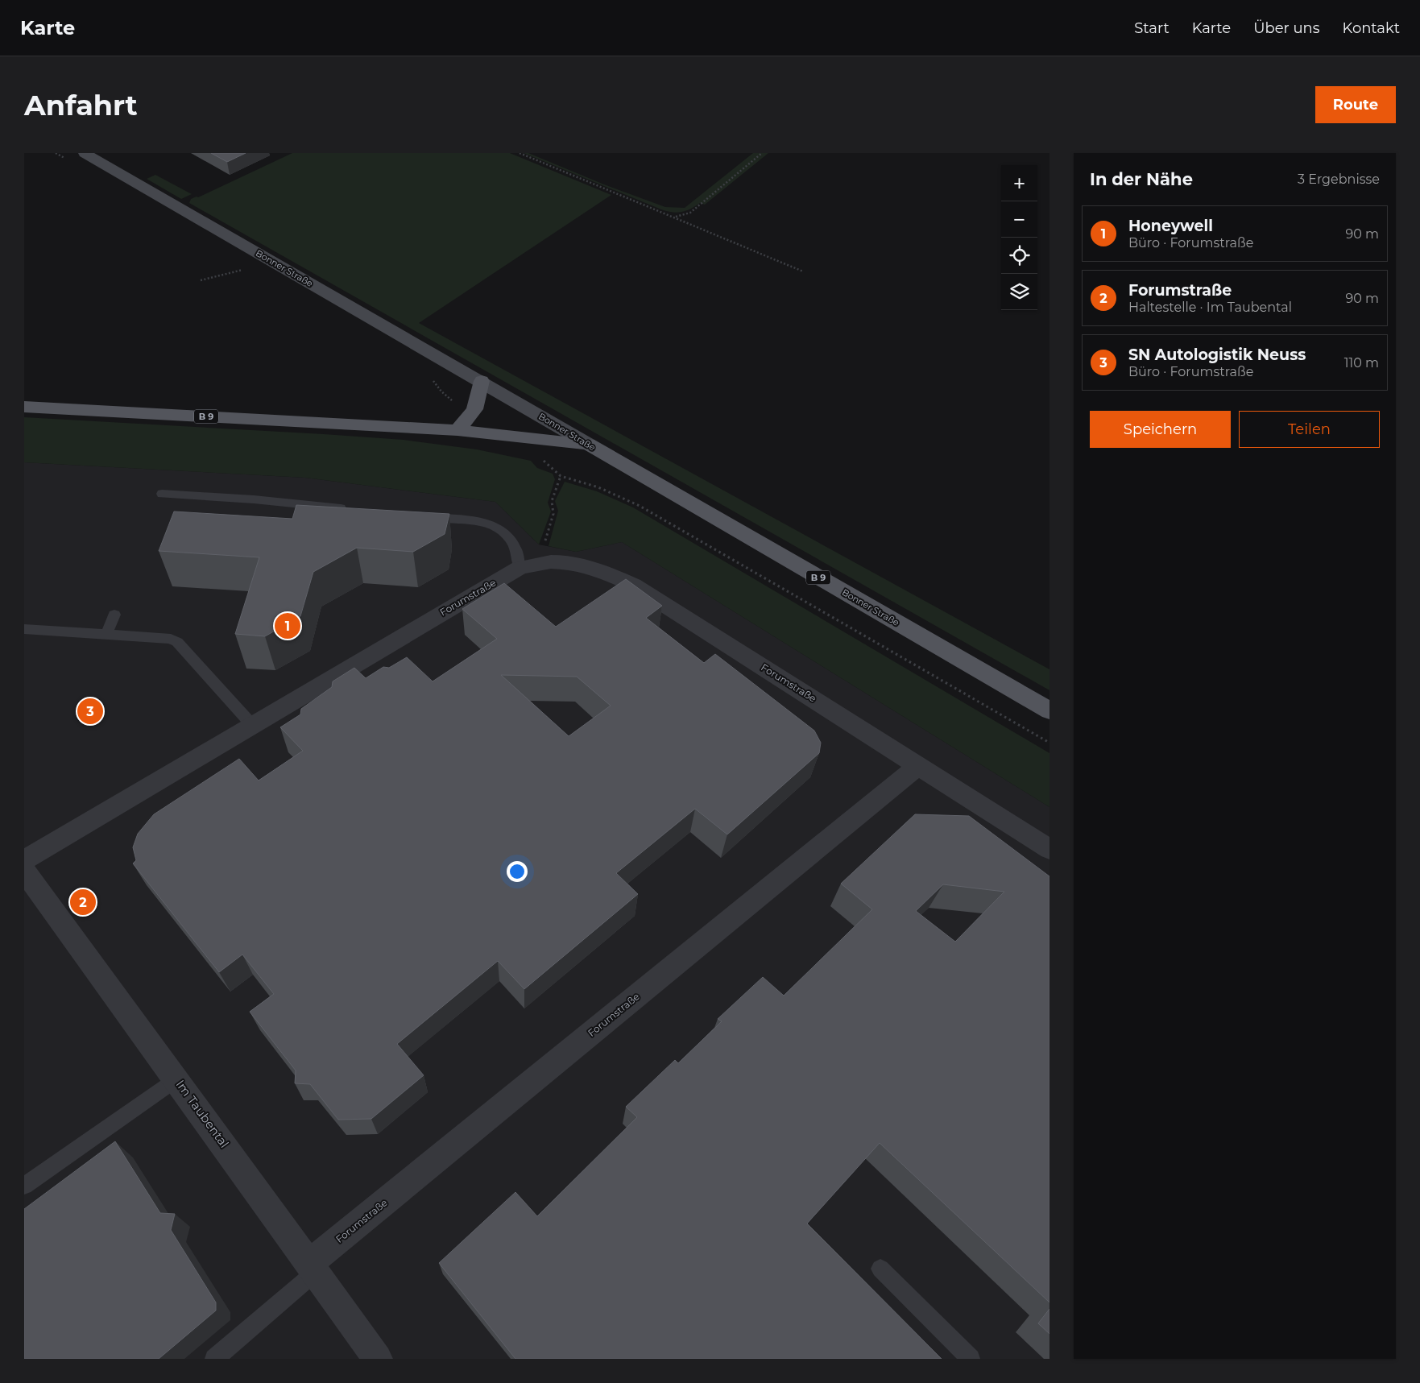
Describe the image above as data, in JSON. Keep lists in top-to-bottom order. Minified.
{"streets":{"main road":["Bonner Straße","B 9"],"street":["Forumstraße","Im Taubental"]},"crossings":[["Bonner Straße","B 9"],["Forumstraße","Im Taubental"]],"page":{"header":"Karte","nav":["Start","Karte","Über uns","Kontakt"],"buttons":["Route",["Speichern","Teilen"]],"title":"Anfahrt","heading":["In der Nähe","3 Ergebnisse"],"map_buttons":["+","−"],"list":[{"mark":"1","name":"Honeywell","note":"Büro · Forumstraße","value":"90 m"},{"mark":"2","name":"Forumstraße","note":"Haltestelle · Im Taubental","value":"90 m"},{"mark":"3","name":"SN Autologistik Neuss","note":"Büro · Forumstraße","value":"110 m"}],"pins":["1","3","2"]}}
